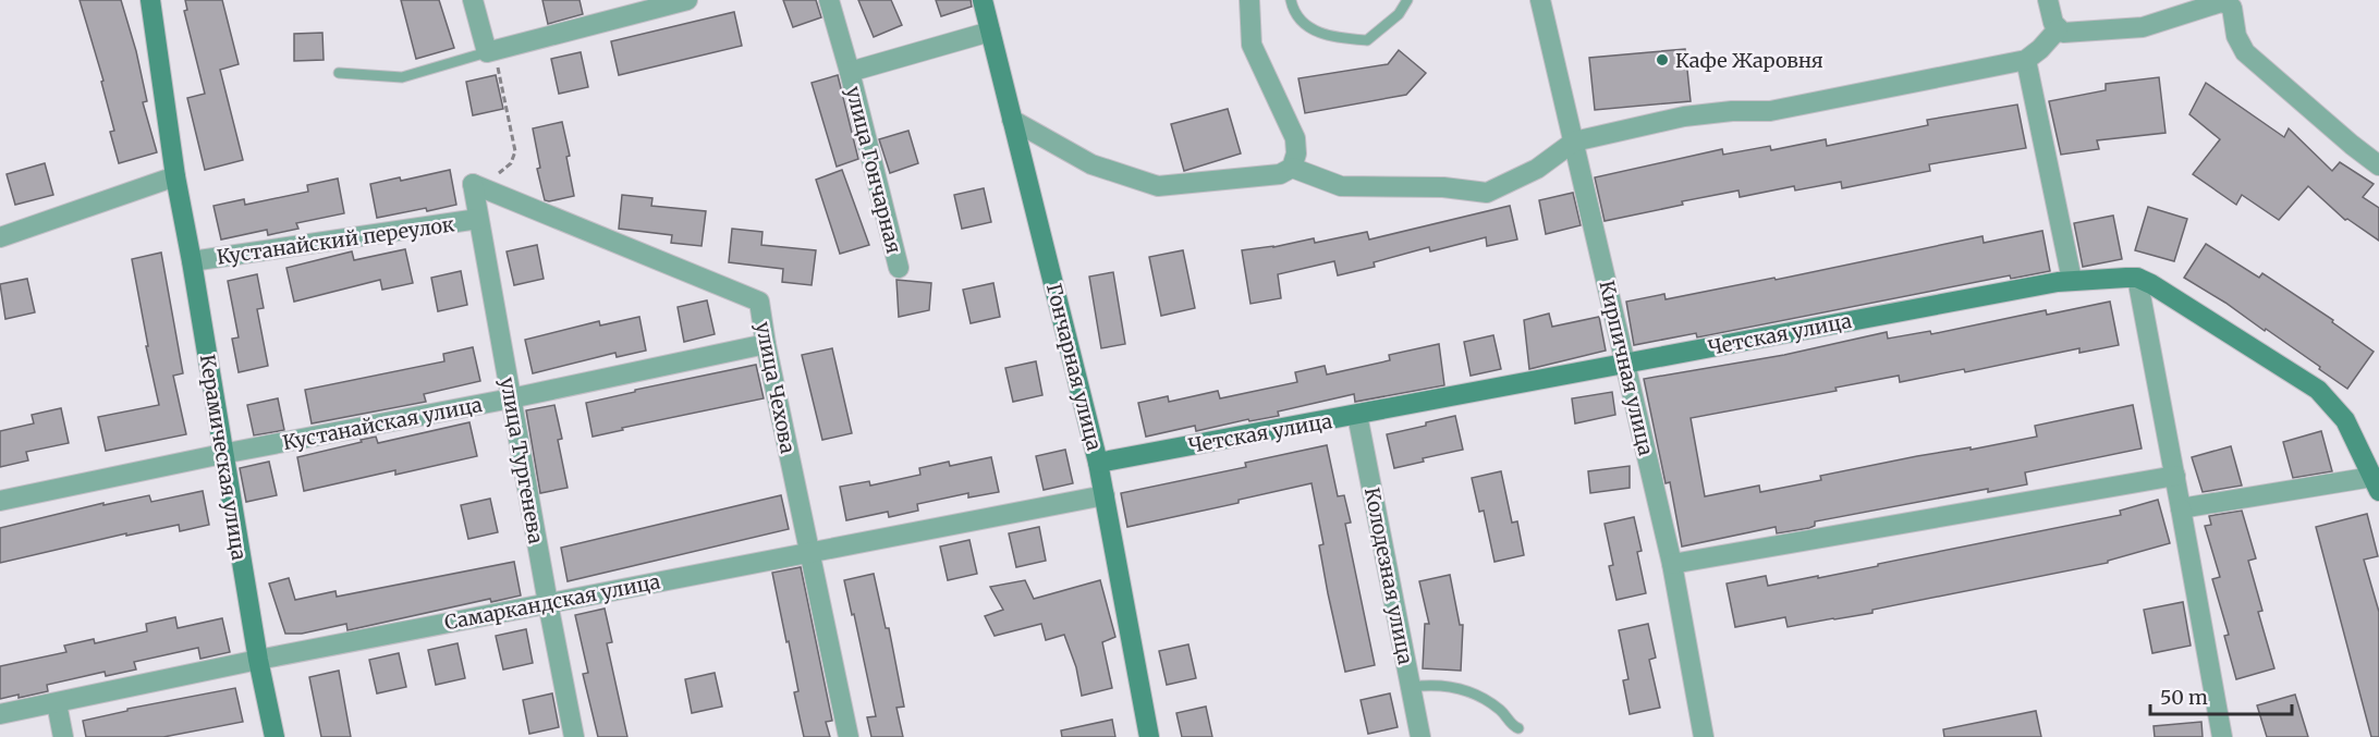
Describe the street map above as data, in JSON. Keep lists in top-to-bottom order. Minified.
{"streets":{"street":["улица Гончарная","Кустанайский переулок","Четская улица","Гончарная улица","Кирпичная улица","улица Чехова","Кустанайская улица","Керамическая улица","улица Тургенева","Колодезная улица","Самаркандская улица"]},"crossings":[["улица Гончарная","Гончарная улица"],["Кустанайский переулок","Керамическая улица"],["Кустанайский переулок","улица Тургенева"],["Четская улица","Гончарная улица"],["Четская улица","Кирпичная улица"],["Четская улица","Колодезная улица"],["Гончарная улица","Самаркандская улица"],["улица Чехова","Кустанайская улица"],["улица Чехова","улица Тургенева"],["улица Чехова","Самаркандская улица"],["Кустанайская улица","Керамическая улица"],["Кустанайская улица","улица Тургенева"],["Керамическая улица","Самаркандская улица"],["улица Тургенева","Самаркандская улица"]],"places":["Кафе Жаровня"],"scale_bar":"50 m"}
